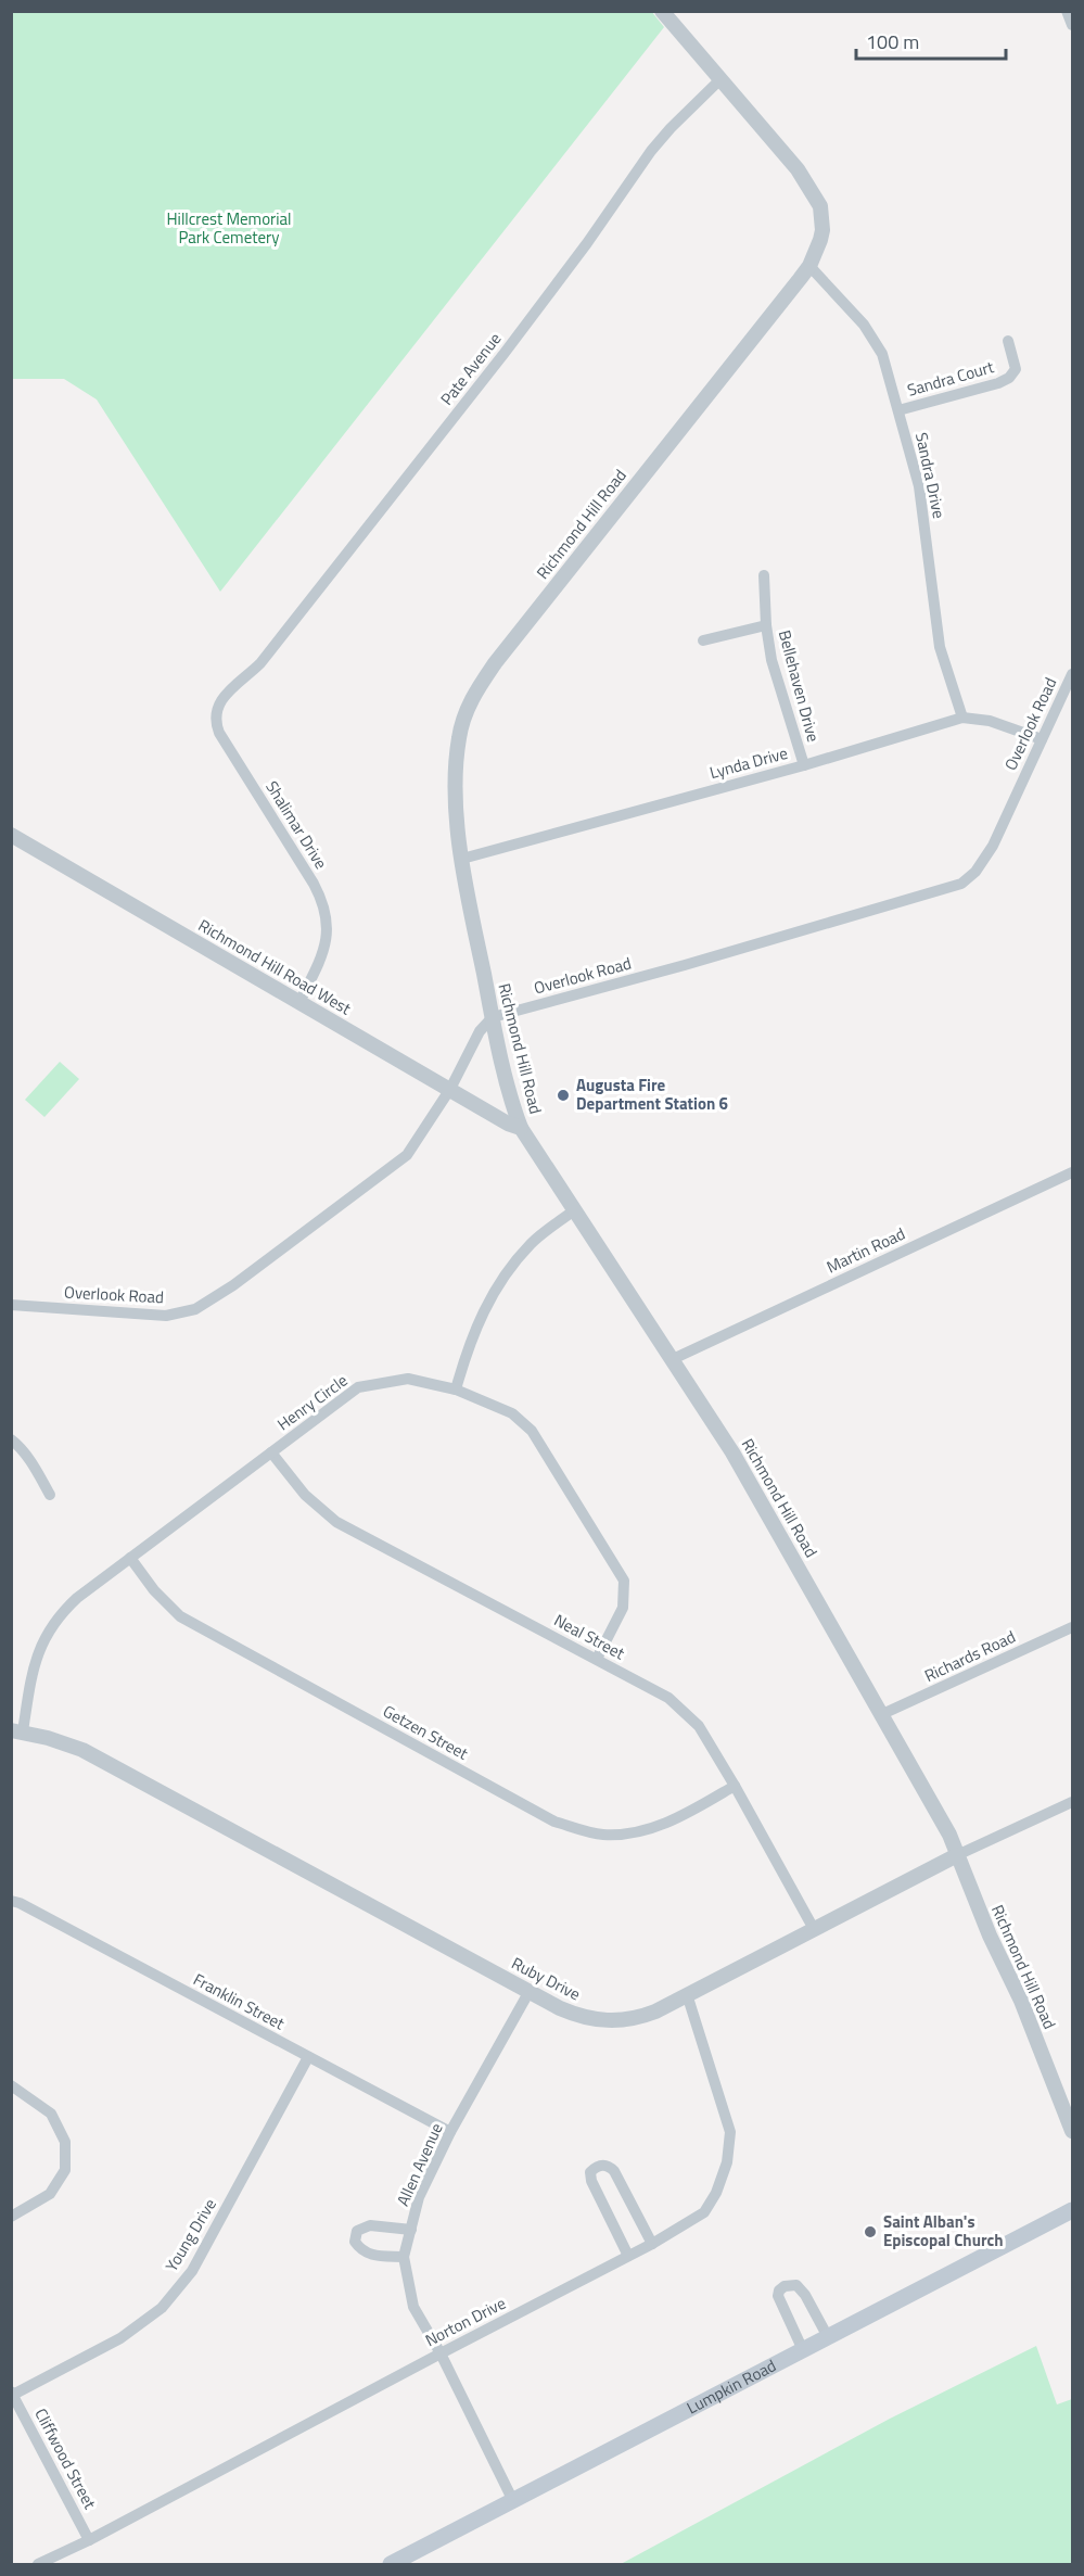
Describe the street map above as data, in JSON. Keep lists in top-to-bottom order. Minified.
{"streets":{"main road":["Lumpkin Road"],"street":["Pate Avenue","Sandra Court","Sandra Drive","Richmond Hill Road","Bellehaven Drive","Overlook Road","Lynda Drive","Shalimar Drive","Richmond Hill Road West","Martin Road","Henry Circle","Neal Street","Richards Road","Getzen Street","Ruby Drive","Franklin Street","Allen Avenue","Young Drive","Norton Drive","Cliffwood Street"]},"crossings":[["Pate Avenue","Richmond Hill Road"],["Pate Avenue","Shalimar Drive"],["Sandra Court","Sandra Drive"],["Sandra Drive","Richmond Hill Road"],["Sandra Drive","Lynda Drive"],["Richmond Hill Road","Overlook Road"],["Richmond Hill Road","Lynda Drive"],["Richmond Hill Road","Richmond Hill Road West"],["Richmond Hill Road","Martin Road"],["Richmond Hill Road","Richards Road"],["Richmond Hill Road","Ruby Drive"],["Bellehaven Drive","Lynda Drive"],["Overlook Road","Lynda Drive"],["Overlook Road","Richmond Hill Road West"],["Shalimar Drive","Richmond Hill Road West"],["Henry Circle","Neal Street"],["Henry Circle","Getzen Street"],["Henry Circle","Ruby Drive"],["Neal Street","Getzen Street"],["Neal Street","Ruby Drive"],["Ruby Drive","Allen Avenue"],["Ruby Drive","Norton Drive"],["Franklin Street","Allen Avenue"],["Franklin Street","Young Drive"],["Allen Avenue","Norton Drive"],["Allen Avenue","Lumpkin Road"],["Young Drive","Cliffwood Street"],["Norton Drive","Cliffwood Street"]],"parks":["Hillcrest Memorial Park Cemetery"],"places":["Augusta Fire Department Station 6","Saint Alban's Episcopal Church"],"scale_bar":"100 m"}
